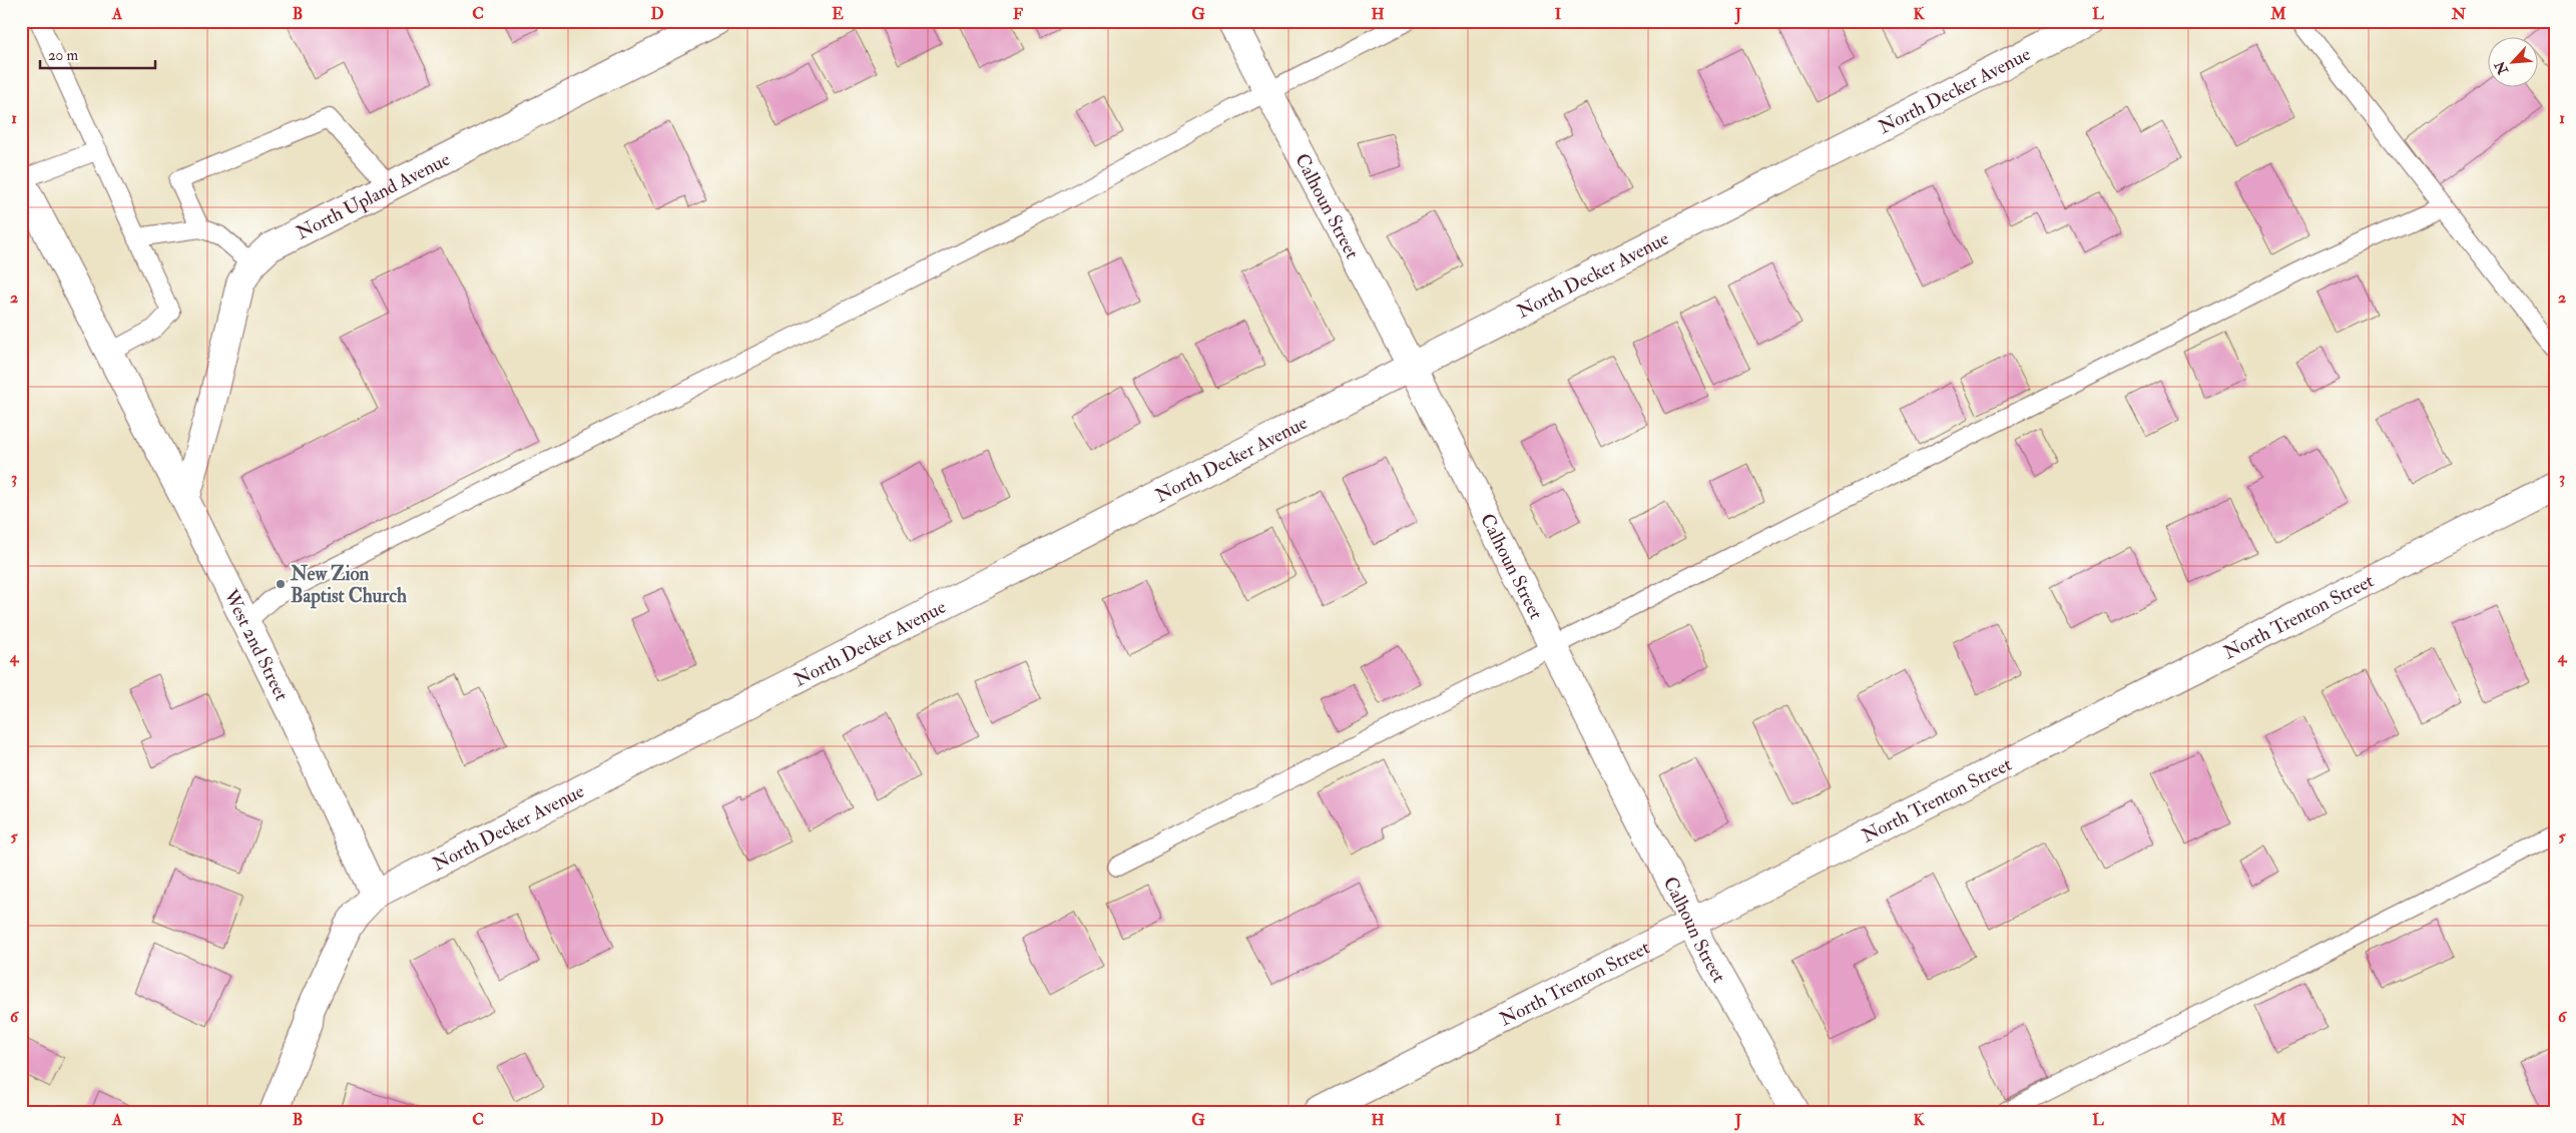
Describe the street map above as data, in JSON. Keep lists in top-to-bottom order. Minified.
{"streets":{"street":["North Decker Avenue","North Upland Avenue","Calhoun Street","North Trenton Street","West 2nd Street"]},"crossings":[["North Decker Avenue","Calhoun Street"],["North Decker Avenue","West 2nd Street"],["North Upland Avenue","West 2nd Street"],["Calhoun Street","North Trenton Street"]],"places":["New Zion Baptist Church"],"scale_bar":"20 m","north":"bottom left","grid":{"columns":["A","B","C","D","E","F","G","H","I","J","K","L","M","N"],"rows":["1","2","3","4","5","6"]}}
